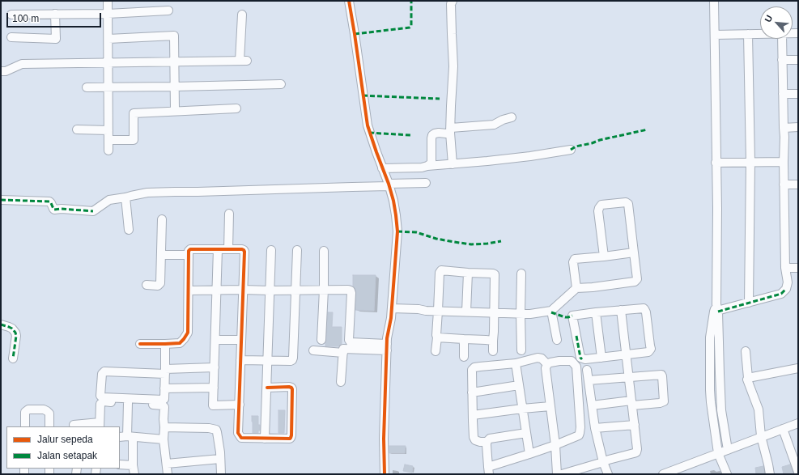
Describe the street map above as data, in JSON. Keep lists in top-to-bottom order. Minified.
{"legend":["Jalur sepeda","Jalan setapak"],"scale_bar":"100 m","north":"top left"}
